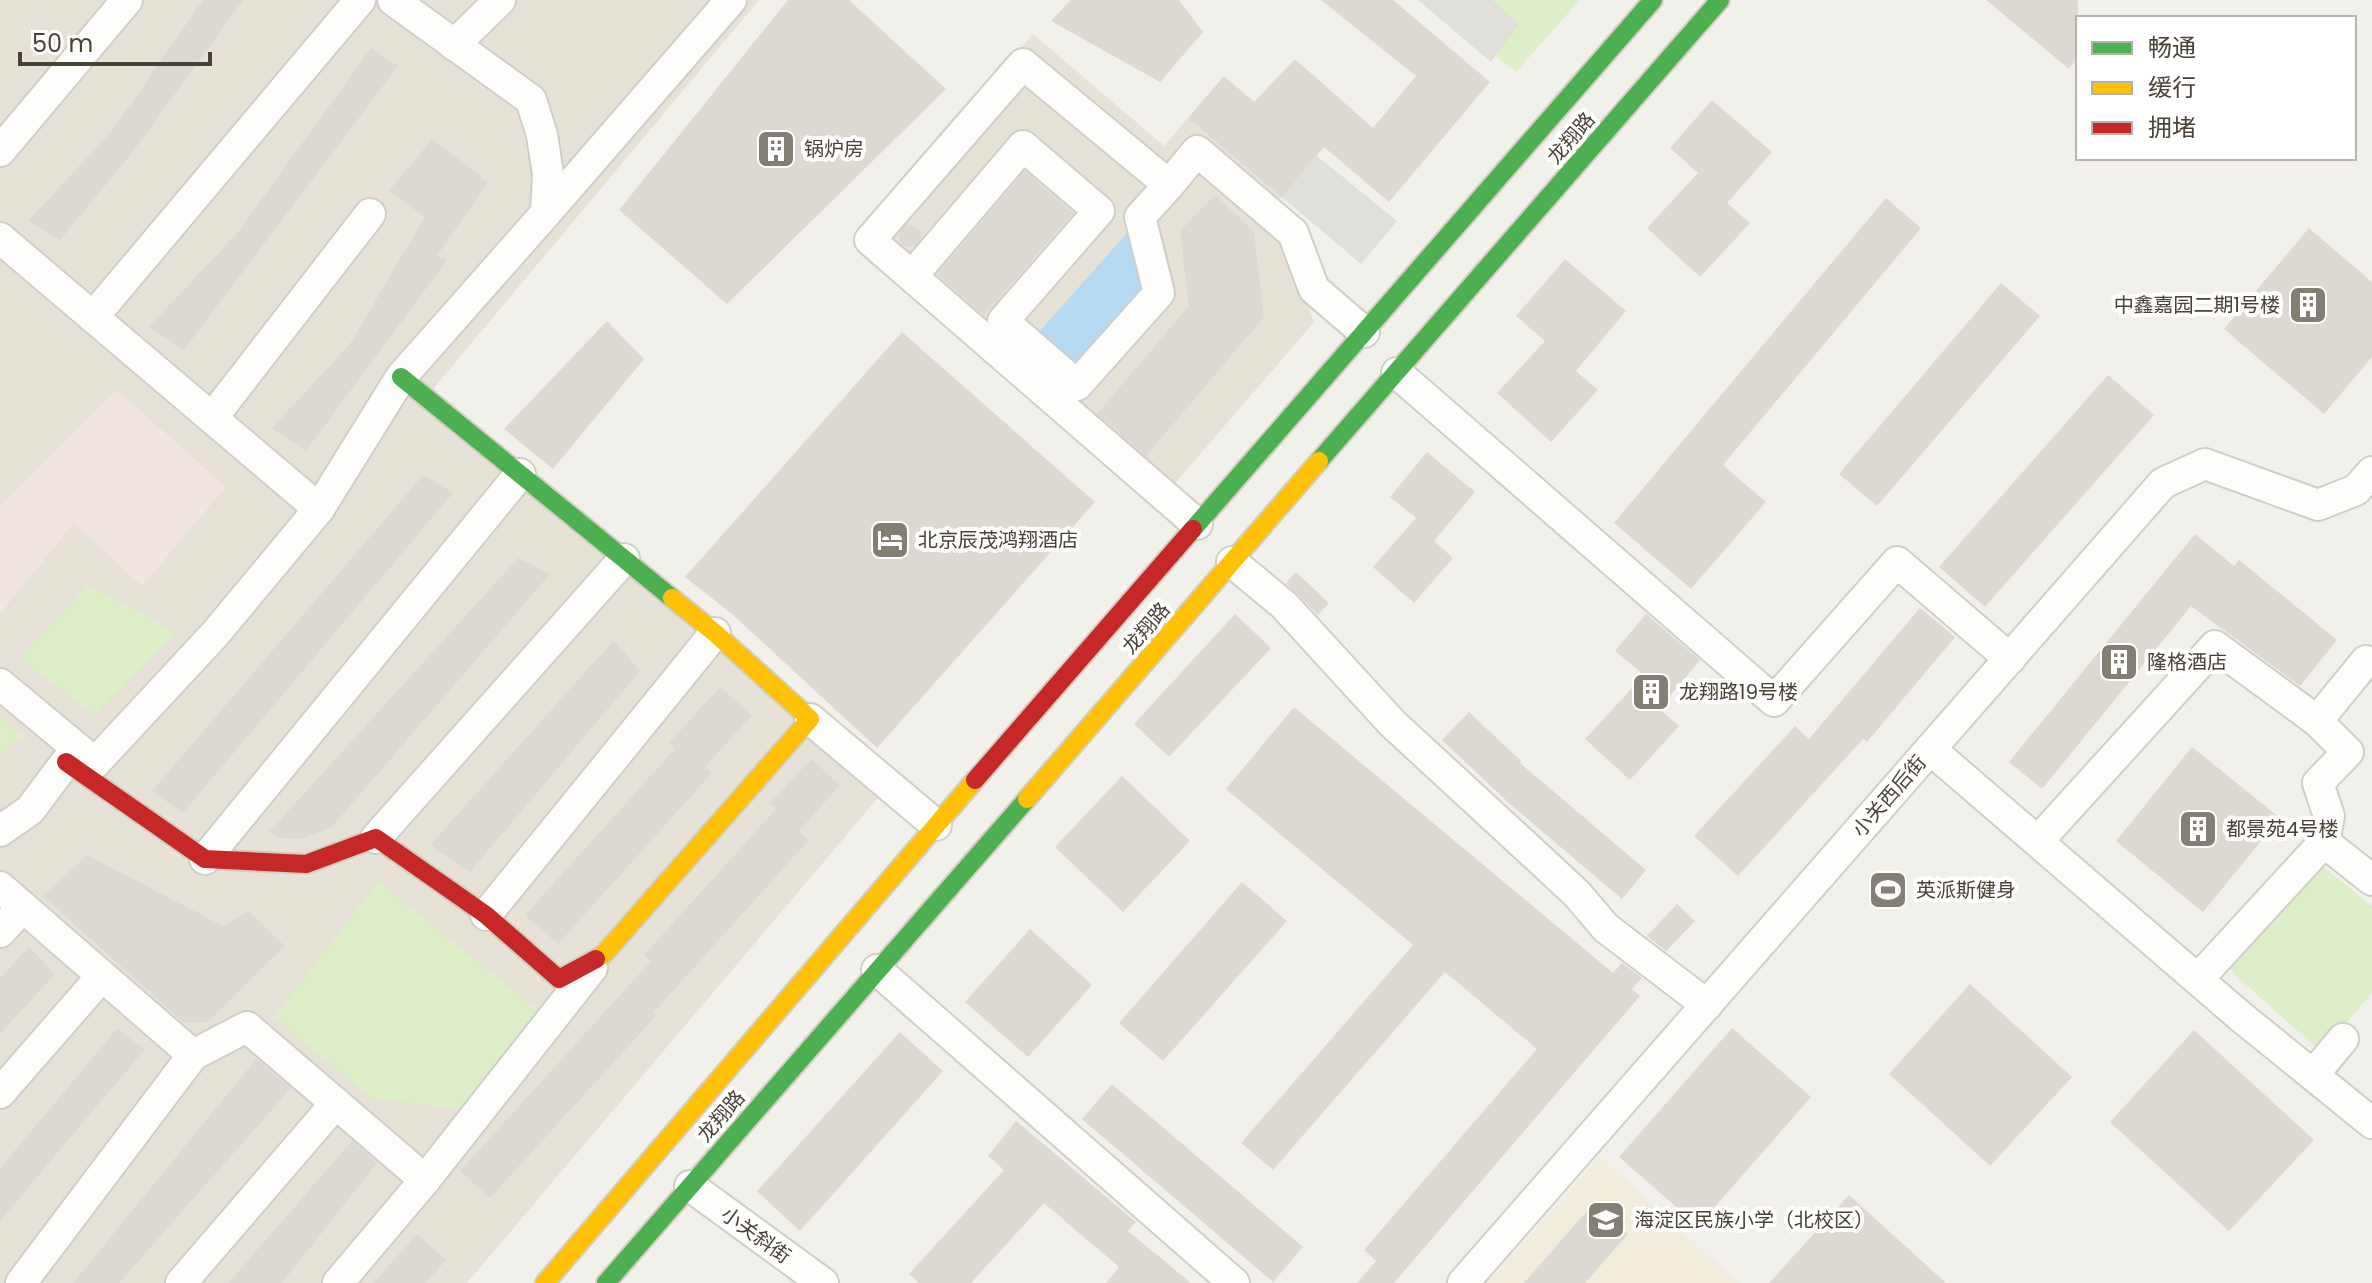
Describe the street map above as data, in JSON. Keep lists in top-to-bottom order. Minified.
{"streets":{"street":["龙翔路","小关西后街","小关斜街"]},"crossings":[["龙翔路","小关斜街"]],"places":{"building":["锅炉房","中鑫嘉园二期1号楼","隆格酒店","龙翔路19号楼","都景苑4号楼"],"hotel":["北京辰茂鸿翔酒店"],"sports":["英派斯健身"],"school or university":["海淀区民族小学（北校区）"]},"legend":["畅通","缓行","拥堵"],"scale_bar":"50 m"}
